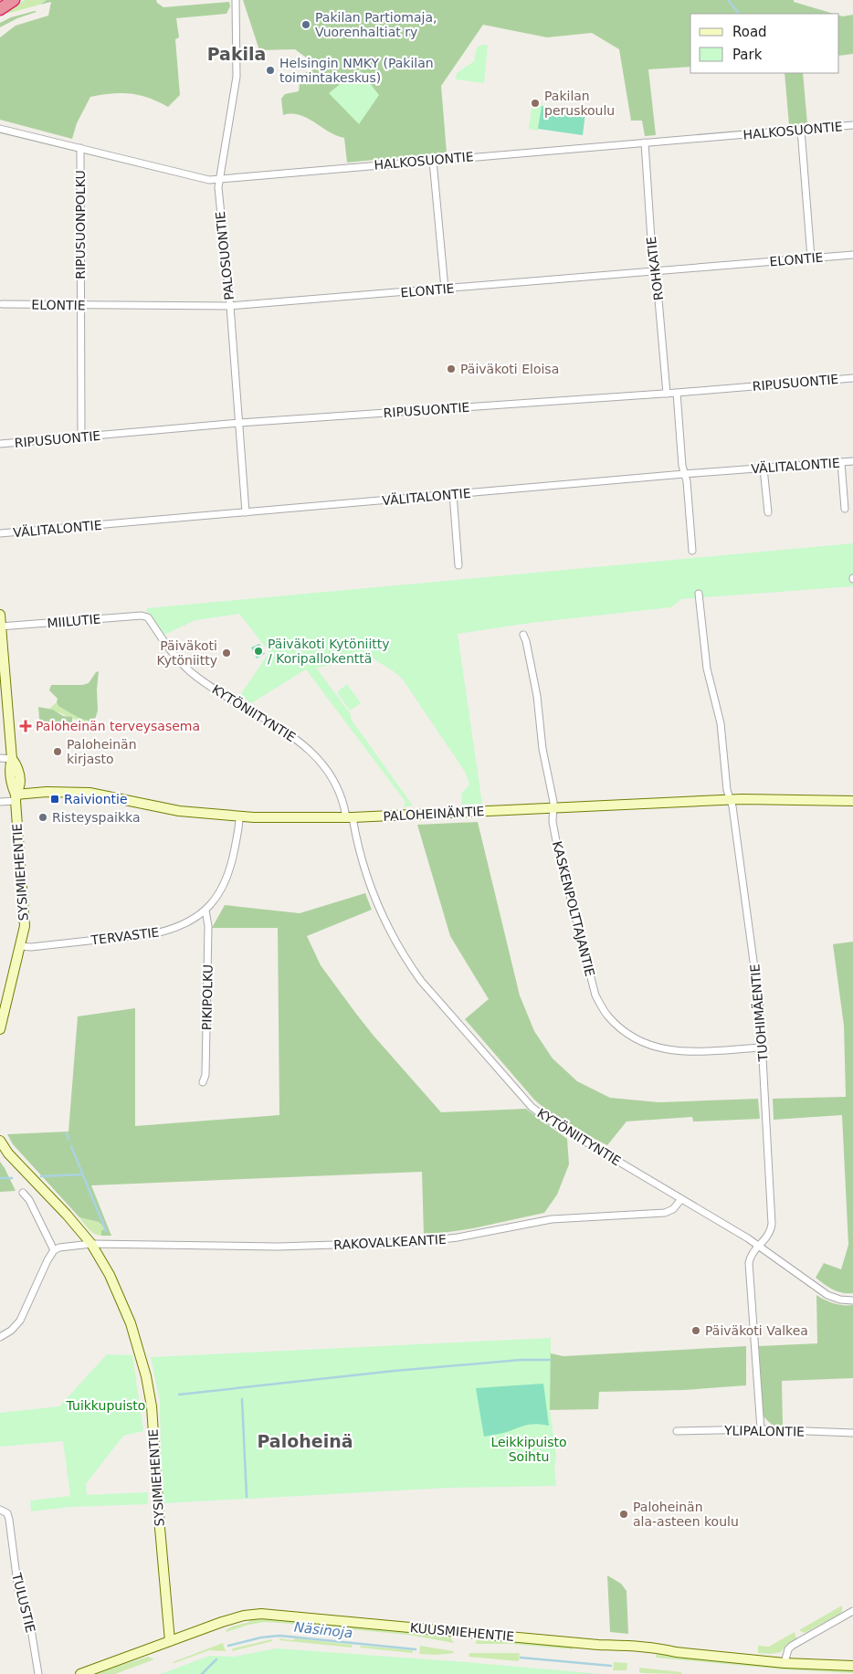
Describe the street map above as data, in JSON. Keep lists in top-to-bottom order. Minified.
{"streets":{"street":["HALKOSUONTIE","RIPUSUONPOLKU","PALOSUONTIE","ELONTIE","ROHKATIE","RIPUSUONTIE","VÄLITALONTIE","MIILUTIE","KYTÖNIITYNTIE","PALOHEINÄNTIE","SYSIMIEHENTIE","KASKENPOLTTAJANTIE","TERVASTIE","PIKIPOLKU","TUOHIMÄENTIE","RAKOVALKEANTIE","YLIPALONTIE","TULUSTIE","KUUSMIEHENTIE"]},"crossings":[["HALKOSUONTIE","RIPUSUONPOLKU"],["HALKOSUONTIE","PALOSUONTIE"],["HALKOSUONTIE","ROHKATIE"],["RIPUSUONPOLKU","ELONTIE"],["RIPUSUONPOLKU","RIPUSUONTIE"],["PALOSUONTIE","ELONTIE"],["PALOSUONTIE","RIPUSUONTIE"],["PALOSUONTIE","VÄLITALONTIE"],["ELONTIE","ROHKATIE"],["ROHKATIE","RIPUSUONTIE"],["MIILUTIE","KYTÖNIITYNTIE"],["MIILUTIE","SYSIMIEHENTIE"],["KYTÖNIITYNTIE","PALOHEINÄNTIE"],["KYTÖNIITYNTIE","TUOHIMÄENTIE"],["KYTÖNIITYNTIE","RAKOVALKEANTIE"],["PALOHEINÄNTIE","SYSIMIEHENTIE"],["PALOHEINÄNTIE","KASKENPOLTTAJANTIE"],["PALOHEINÄNTIE","TERVASTIE"],["PALOHEINÄNTIE","TUOHIMÄENTIE"],["SYSIMIEHENTIE","TERVASTIE"],["SYSIMIEHENTIE","RAKOVALKEANTIE"],["SYSIMIEHENTIE","KUUSMIEHENTIE"],["KASKENPOLTTAJANTIE","TUOHIMÄENTIE"],["TERVASTIE","PIKIPOLKU"],["TUOHIMÄENTIE","YLIPALONTIE"]],"districts":["Pakila","Paloheinä"],"water":["Näsinoja"],"parks":["Tuikkupuisto","Leikkipuisto Soihtu"],"places":{"other":["Pakilan Partiomaja, Vuorenhaltiat ry","Helsingin NMKY (Pakilan toimintakeskus)","Pakilan peruskoulu","Päiväkoti Eloisa","Päiväkoti Kytöniitty / Koripallokenttä","Päiväkoti Kytöniitty","Paloheinän kirjasto","Risteyspaikka","Päiväkoti Valkea","Paloheinän ala-asteen koulu"],"health":["Paloheinän terveysasema"],"transit":["Raiviontie"]},"legend":["Road","Park"]}
